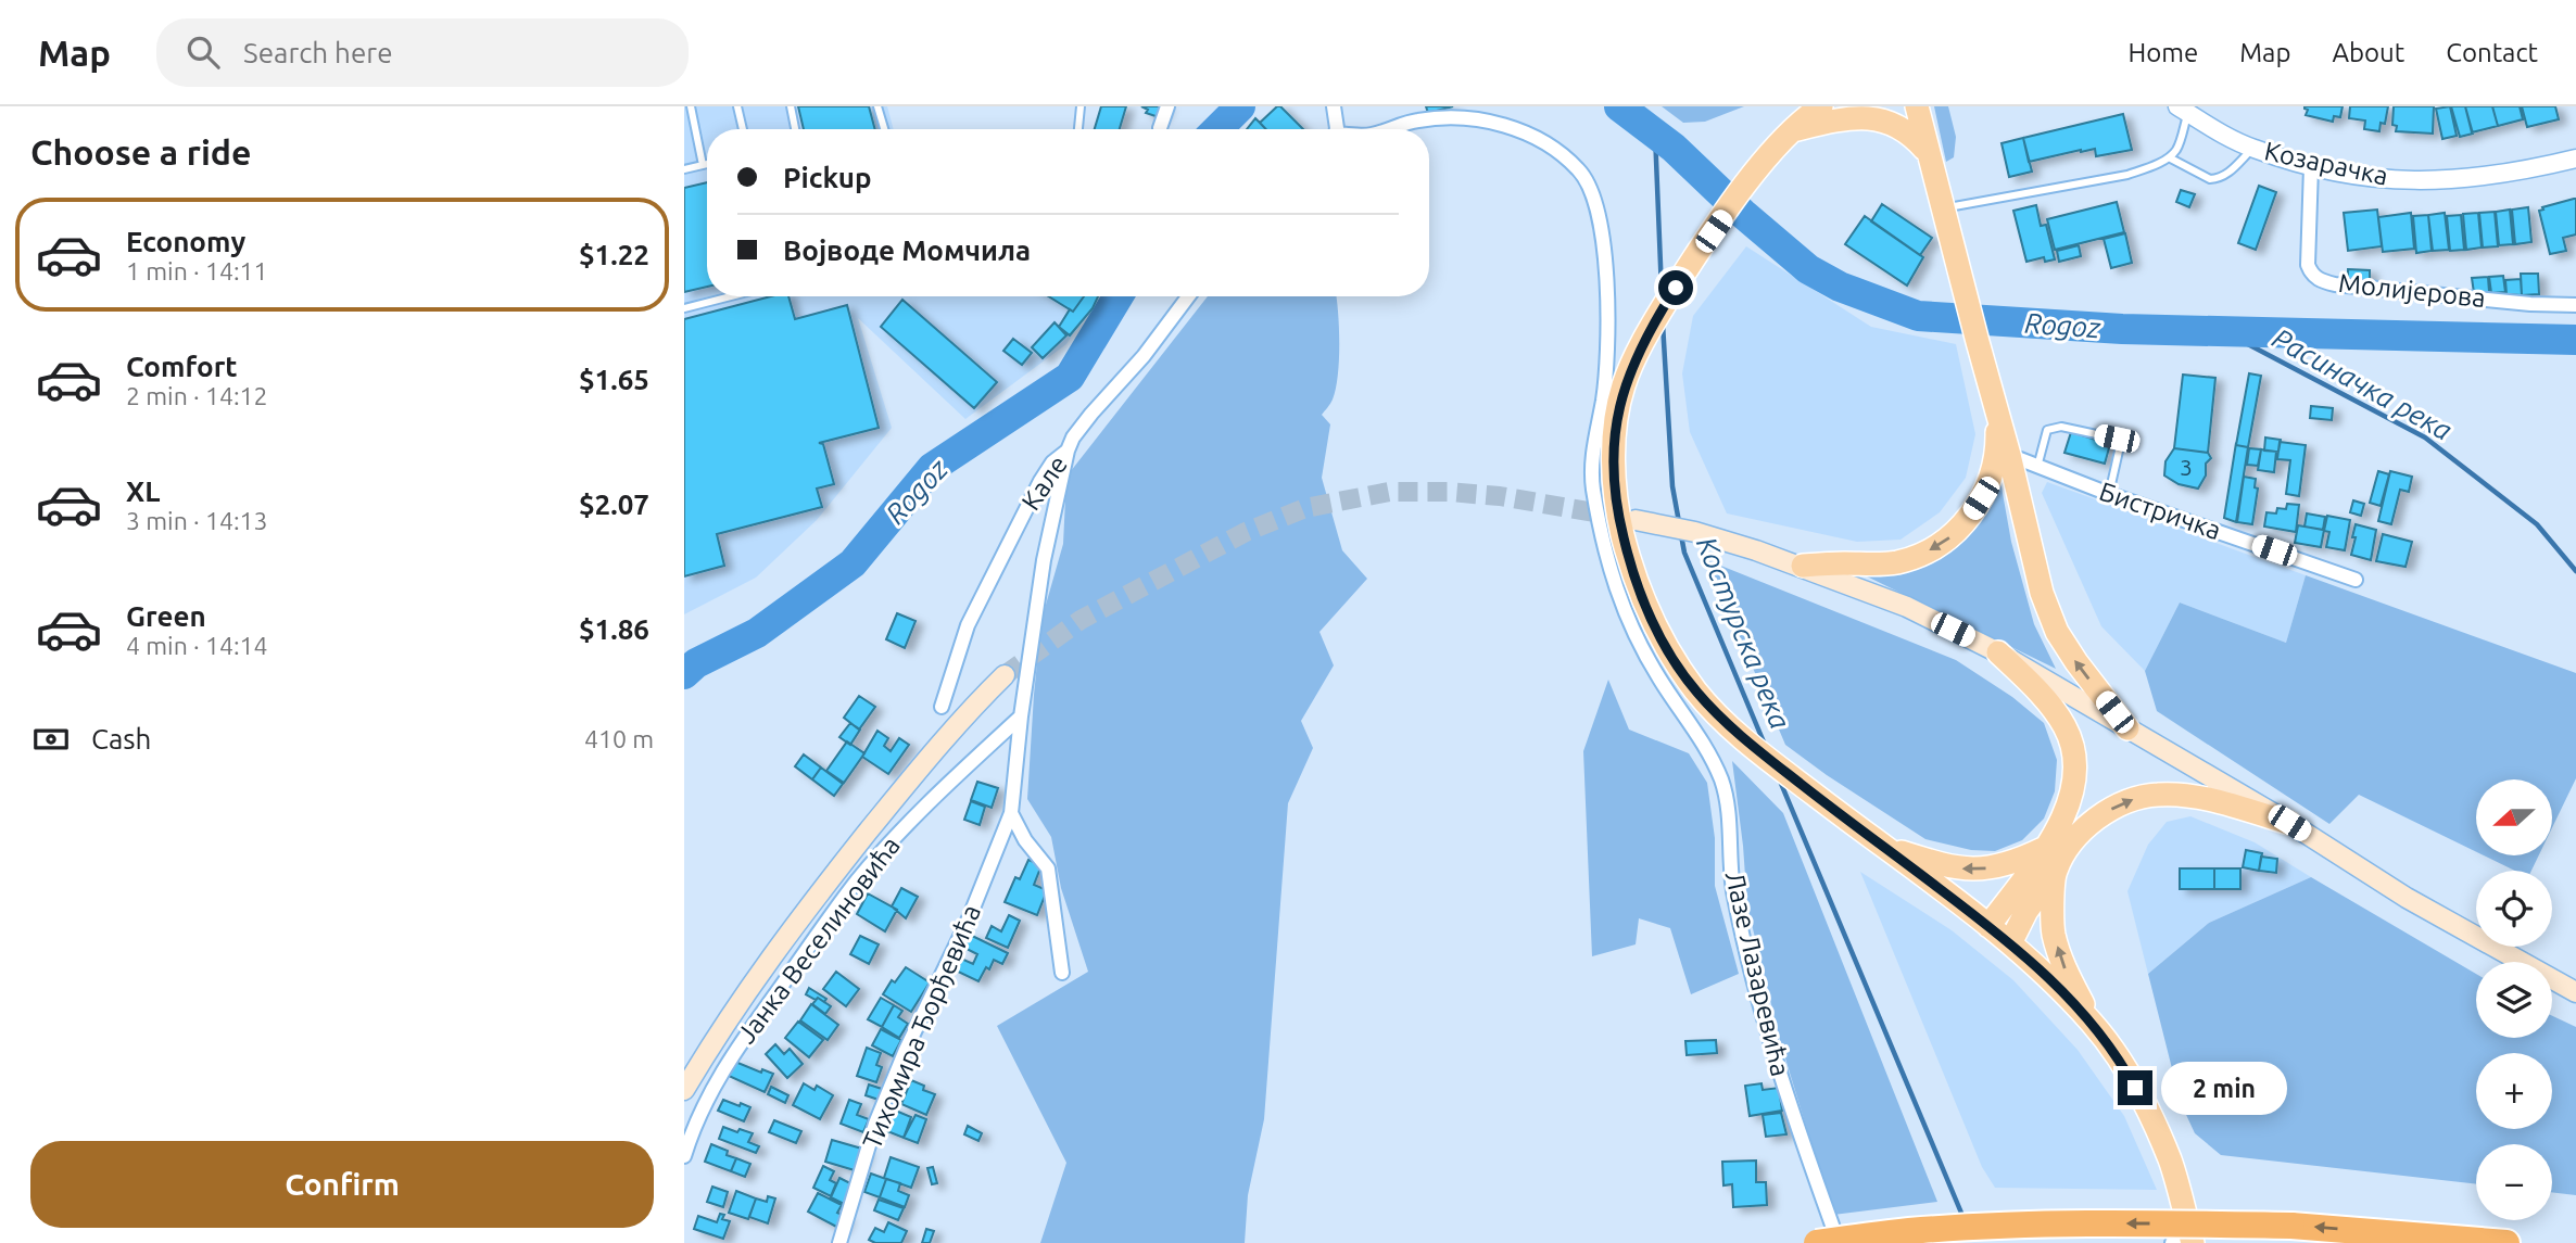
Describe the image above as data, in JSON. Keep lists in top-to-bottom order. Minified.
{"streets":{"street":["Козарачка","Молијерова","Кале","Бистричка","Јанка Веселиновића","Лазе Лазаревића","Тихомира Ђорђевића"]},"crossings":[["Козарачка","Молијерова"],["Кале","Тихомира Ђорђевића"],["Јанка Веселиновића","Тихомира Ђорђевића"]],"water":["Rogoz","Расиначка река","Костурска река"],"house_numbers":["3"],"north":"left","page":{"header":"Map","search":"Search here","nav":["Home","Map","About","Contact"],"heading":"Choose a ride","banner":["Pickup","Војводе Момчила"],"list":[{"name":"Economy","note":"1 min · 14:11","value":"$1.22"},{"name":"Comfort","note":"2 min · 14:12","value":"$1.65"},{"name":"XL","note":"3 min · 14:13","value":"$2.07"},{"name":"Green","note":"4 min · 14:14","value":"$1.86"}],"pay":["Cash","410 m"],"map_buttons":["+","−"],"bubble":"2 min","buttons":"Confirm"}}
